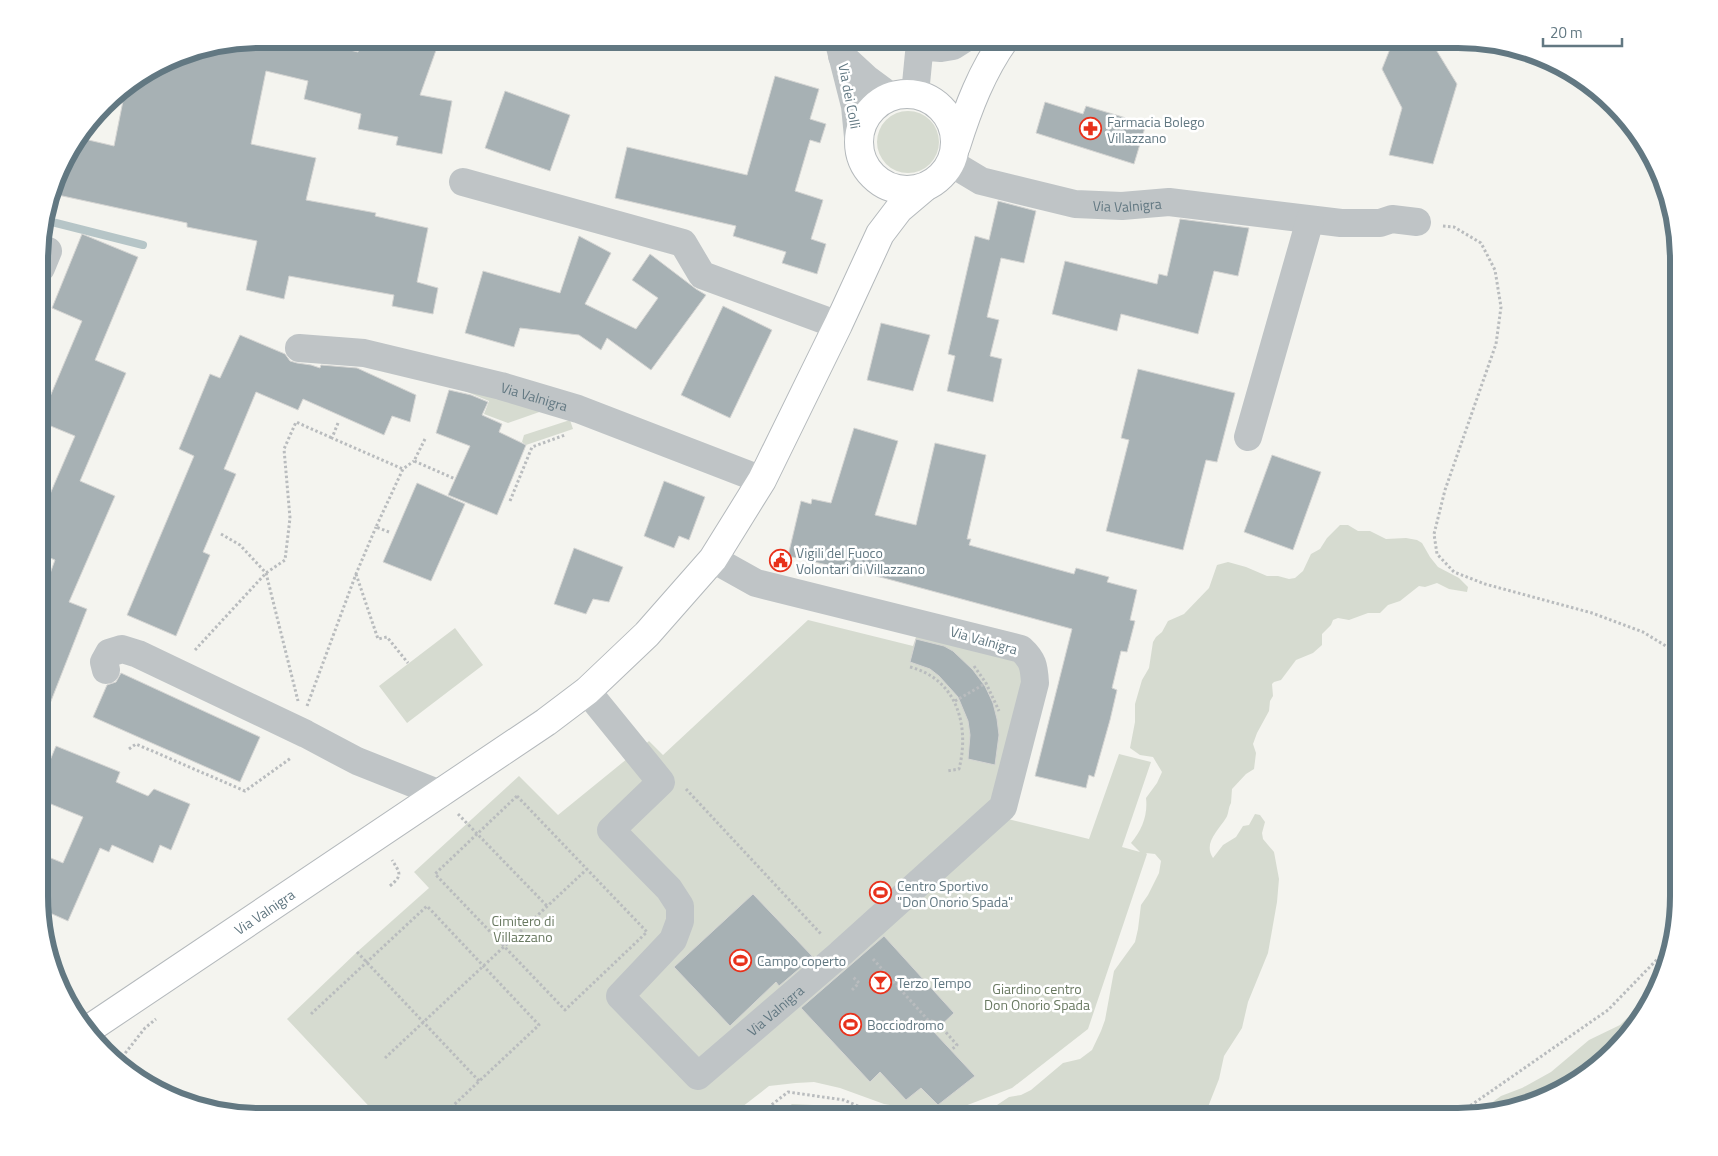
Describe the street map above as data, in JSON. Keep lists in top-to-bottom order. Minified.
{"streets":{"main road":["Via Valnigra"],"street":["Via dei Colli"]},"crossings":[["Via dei Colli","Via Valnigra"]],"parks":["Cimitero di Villazzano","Giardino centro Don Onorio Spada"],"places":{"pharmacy":["Farmacia Bolego Villazzano"],"public building":["Vigili del Fuoco Volontari di Villazzano"],"sports":["Centro Sportivo \"Don Onorio Spada\"","Campo coperto","Bocciodromo"],"bar":["Terzo Tempo"]},"scale_bar":"20 m"}
